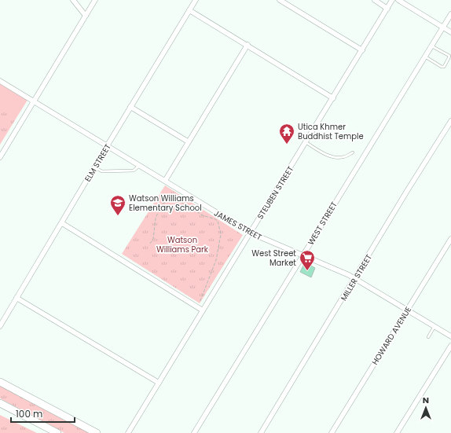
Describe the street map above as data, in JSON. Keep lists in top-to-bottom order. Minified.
{"streets":{"street":["ELM STREET","STEUBEN STREET","WEST STREET","JAMES STREET","MILLER STREET","HOWARD AVENUE"]},"crossings":[["ELM STREET","JAMES STREET"],["STEUBEN STREET","JAMES STREET"],["WEST STREET","JAMES STREET"],["JAMES STREET","MILLER STREET"],["JAMES STREET","HOWARD AVENUE"]],"parks":["Watson Williams Park"],"places":{"temple":["Utica Khmer Buddhist Temple"],"school or university":["Watson Williams Elementary School"],"supermarket":["West Street Market"]},"scale_bar":"100 m","north":"top"}
